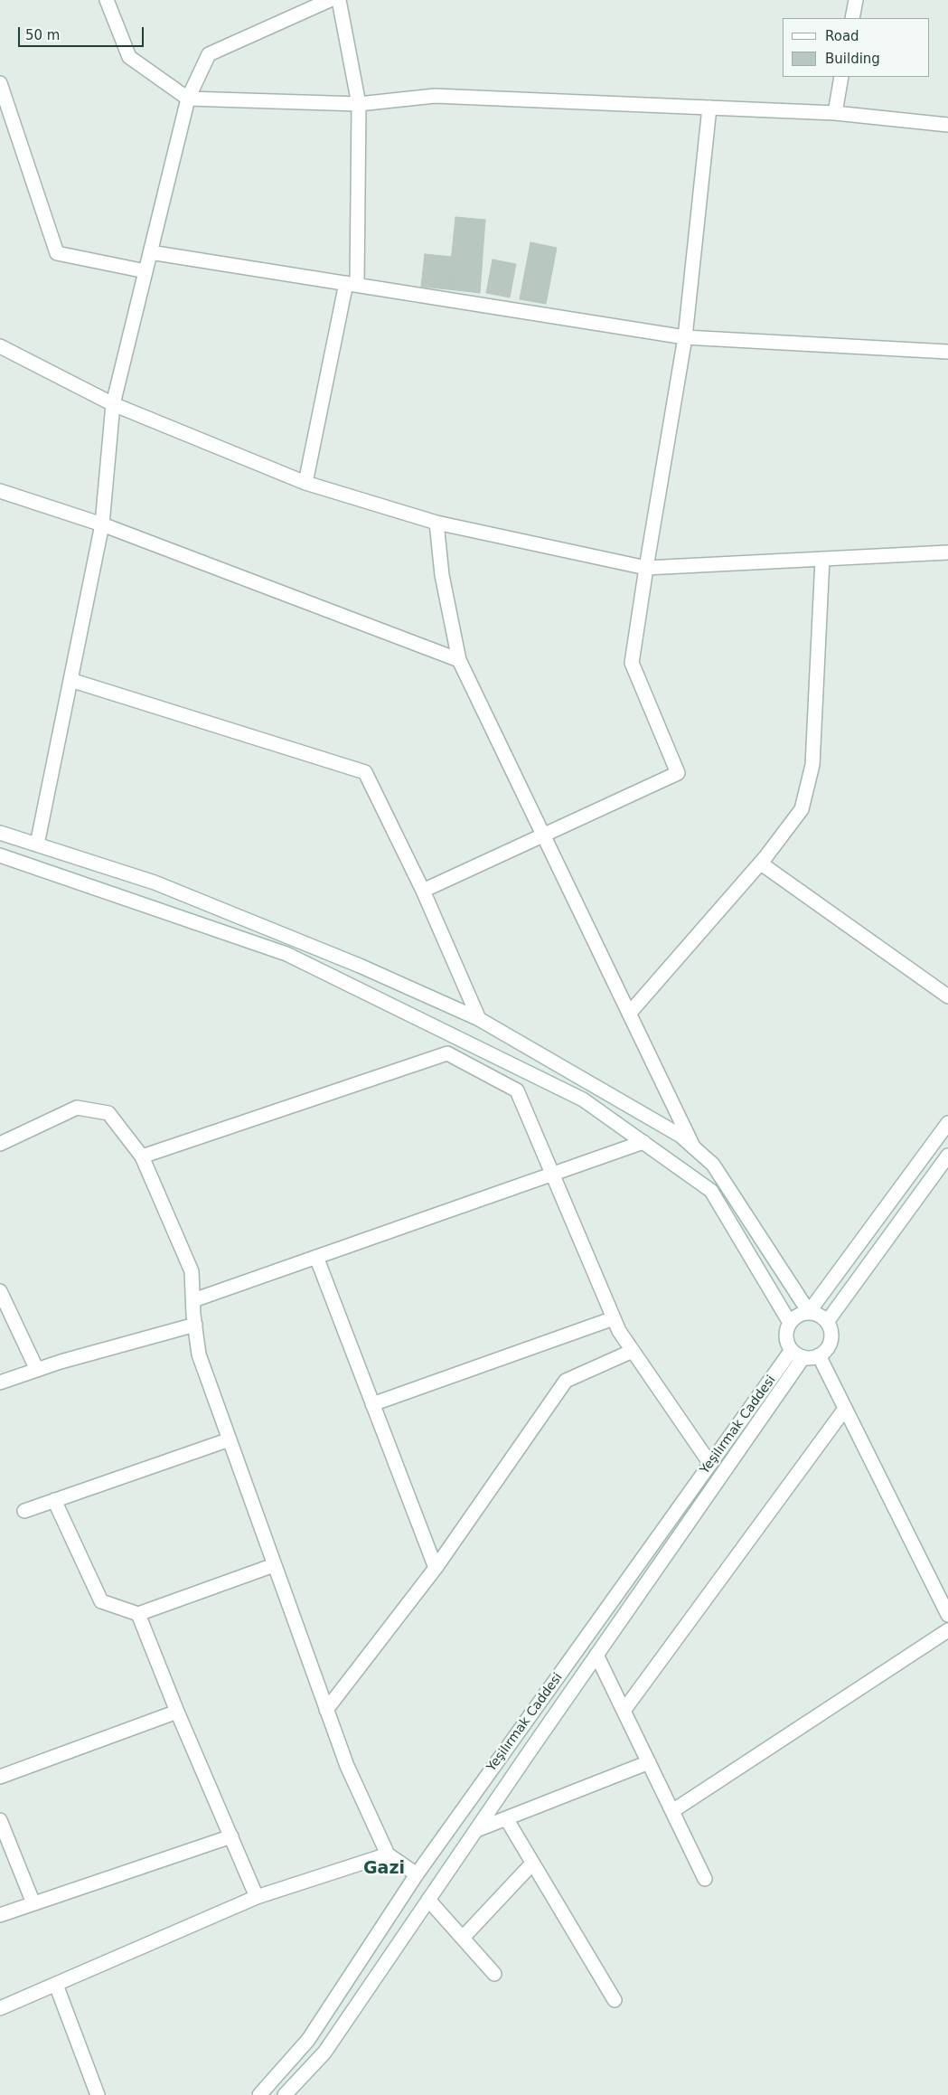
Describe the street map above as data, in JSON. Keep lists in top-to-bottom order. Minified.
{"streets":{"street":["Yeşilırmak Caddesi"]},"districts":["Gazi"],"legend":["Road","Building"],"scale_bar":"50 m"}
